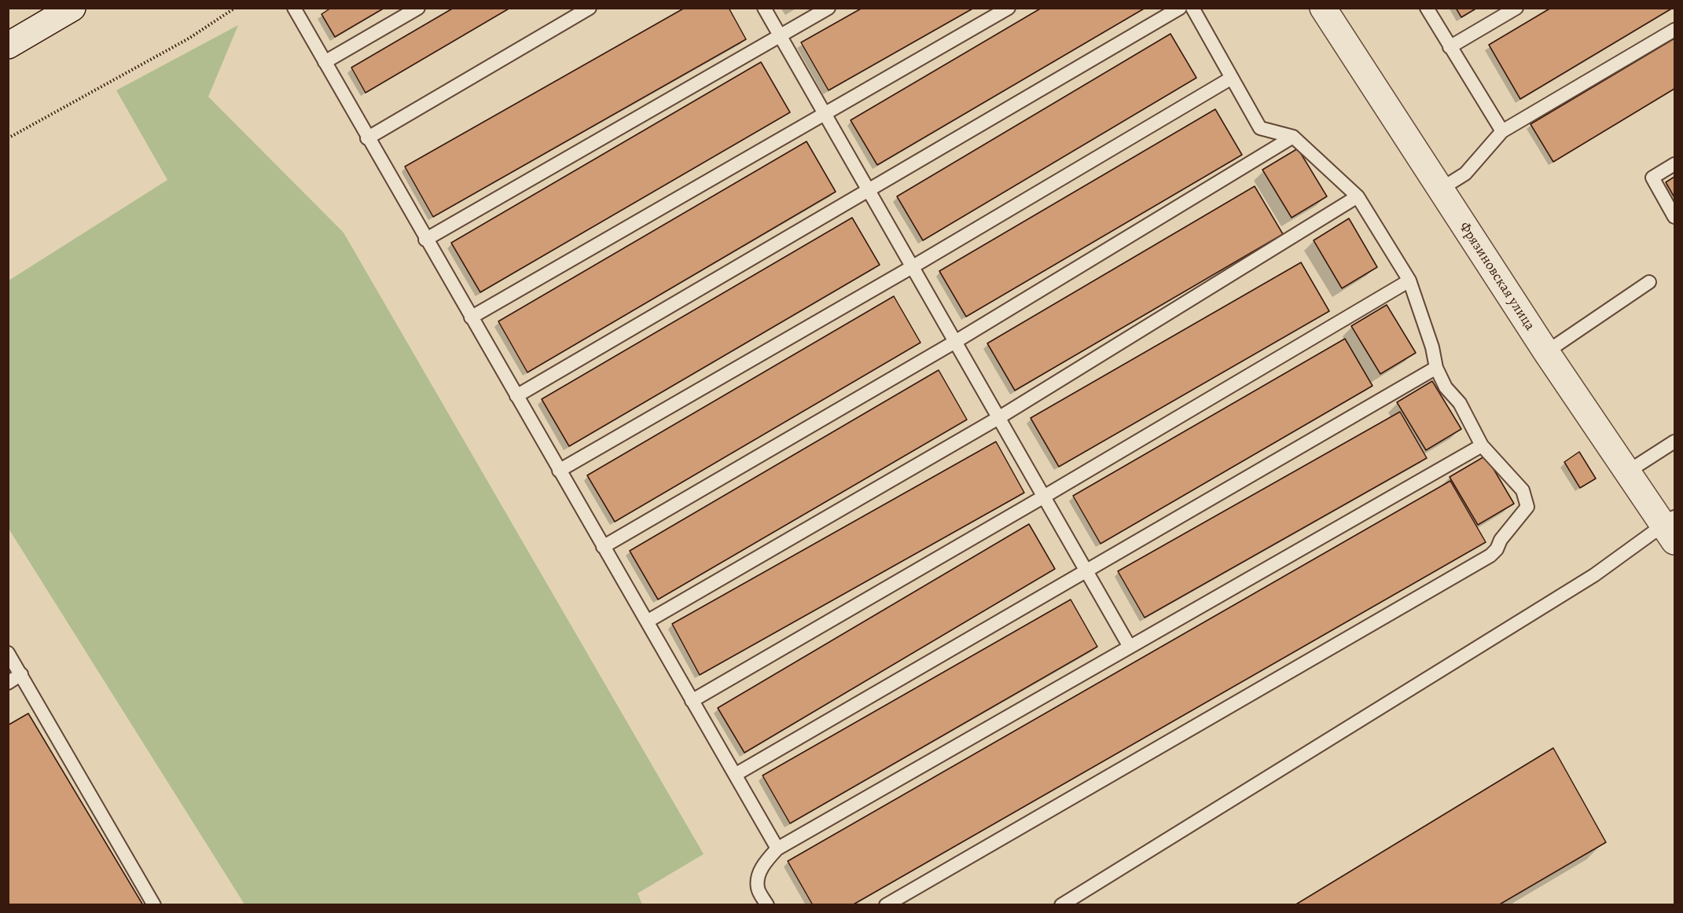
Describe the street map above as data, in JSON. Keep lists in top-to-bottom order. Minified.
{"streets":{"street":["Фрязиновская улица"]}}
